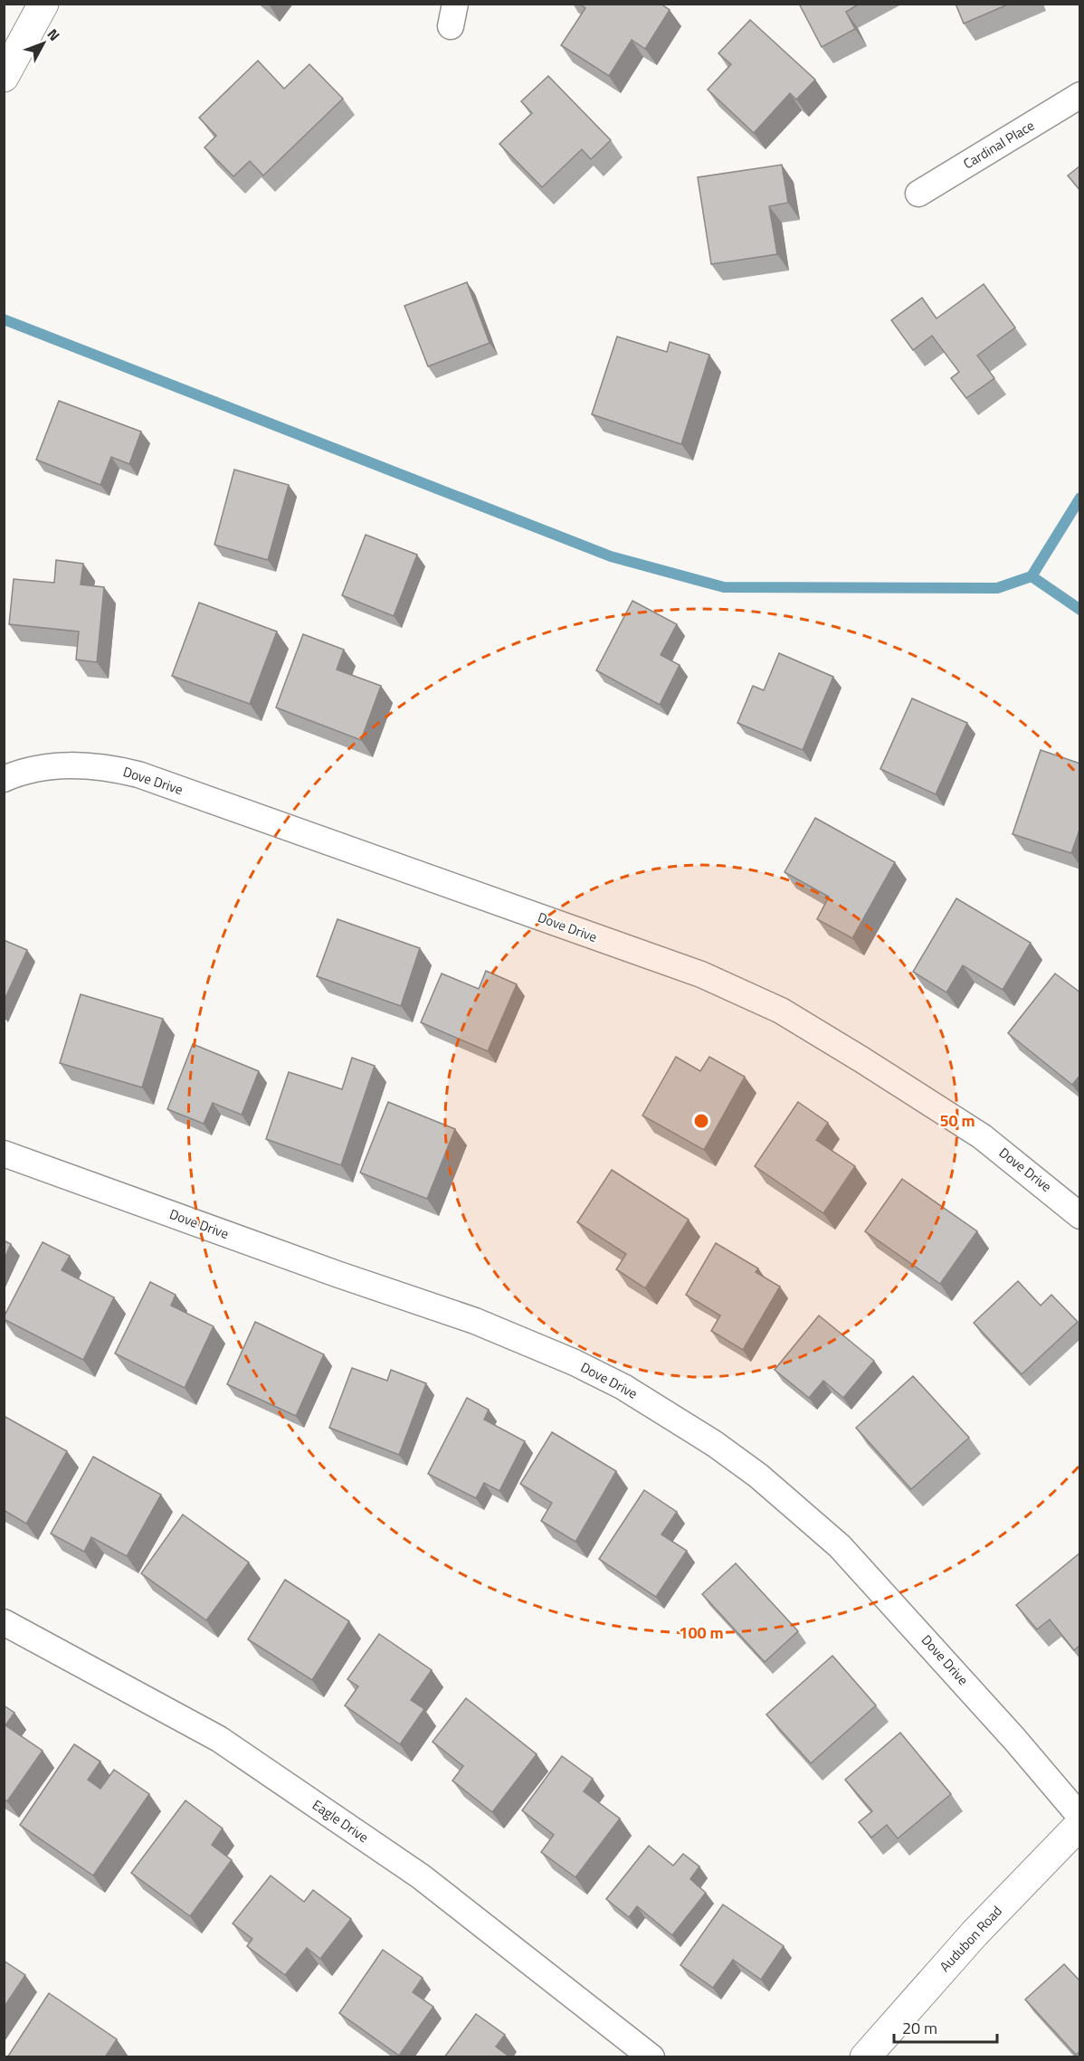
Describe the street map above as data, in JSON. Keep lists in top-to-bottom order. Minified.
{"streets":{"street":["Cardinal Place","Dove Drive","Eagle Drive","Audubon Road"]},"scale_bar":"20 m","north":"top right","rings":["50 m","100 m"]}
